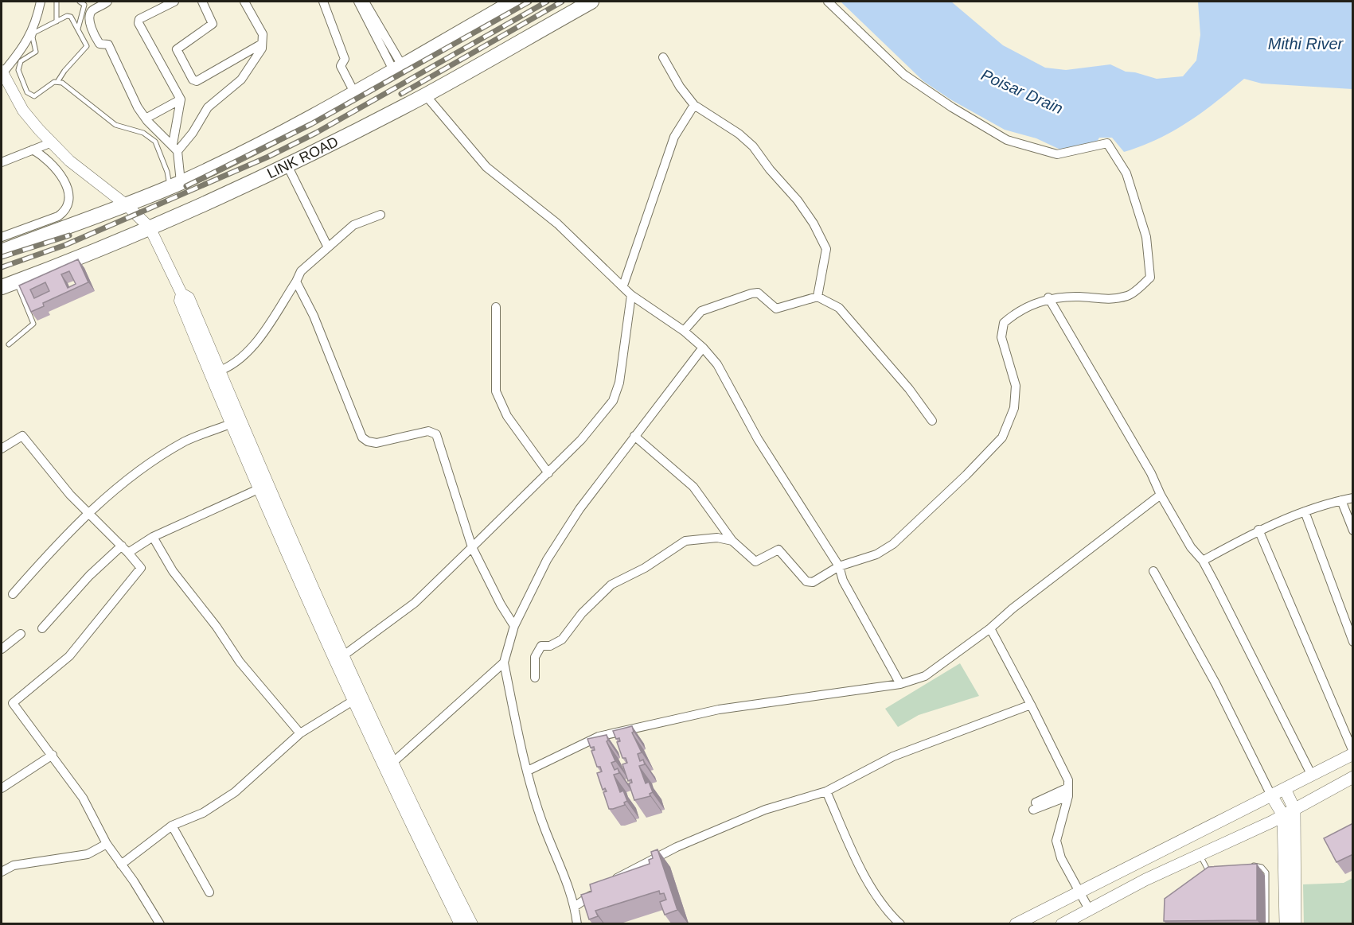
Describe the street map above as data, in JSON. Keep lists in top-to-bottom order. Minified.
{"streets":{"main road":["LINK ROAD"]},"water":["Mithi River","Poisar Drain"]}
